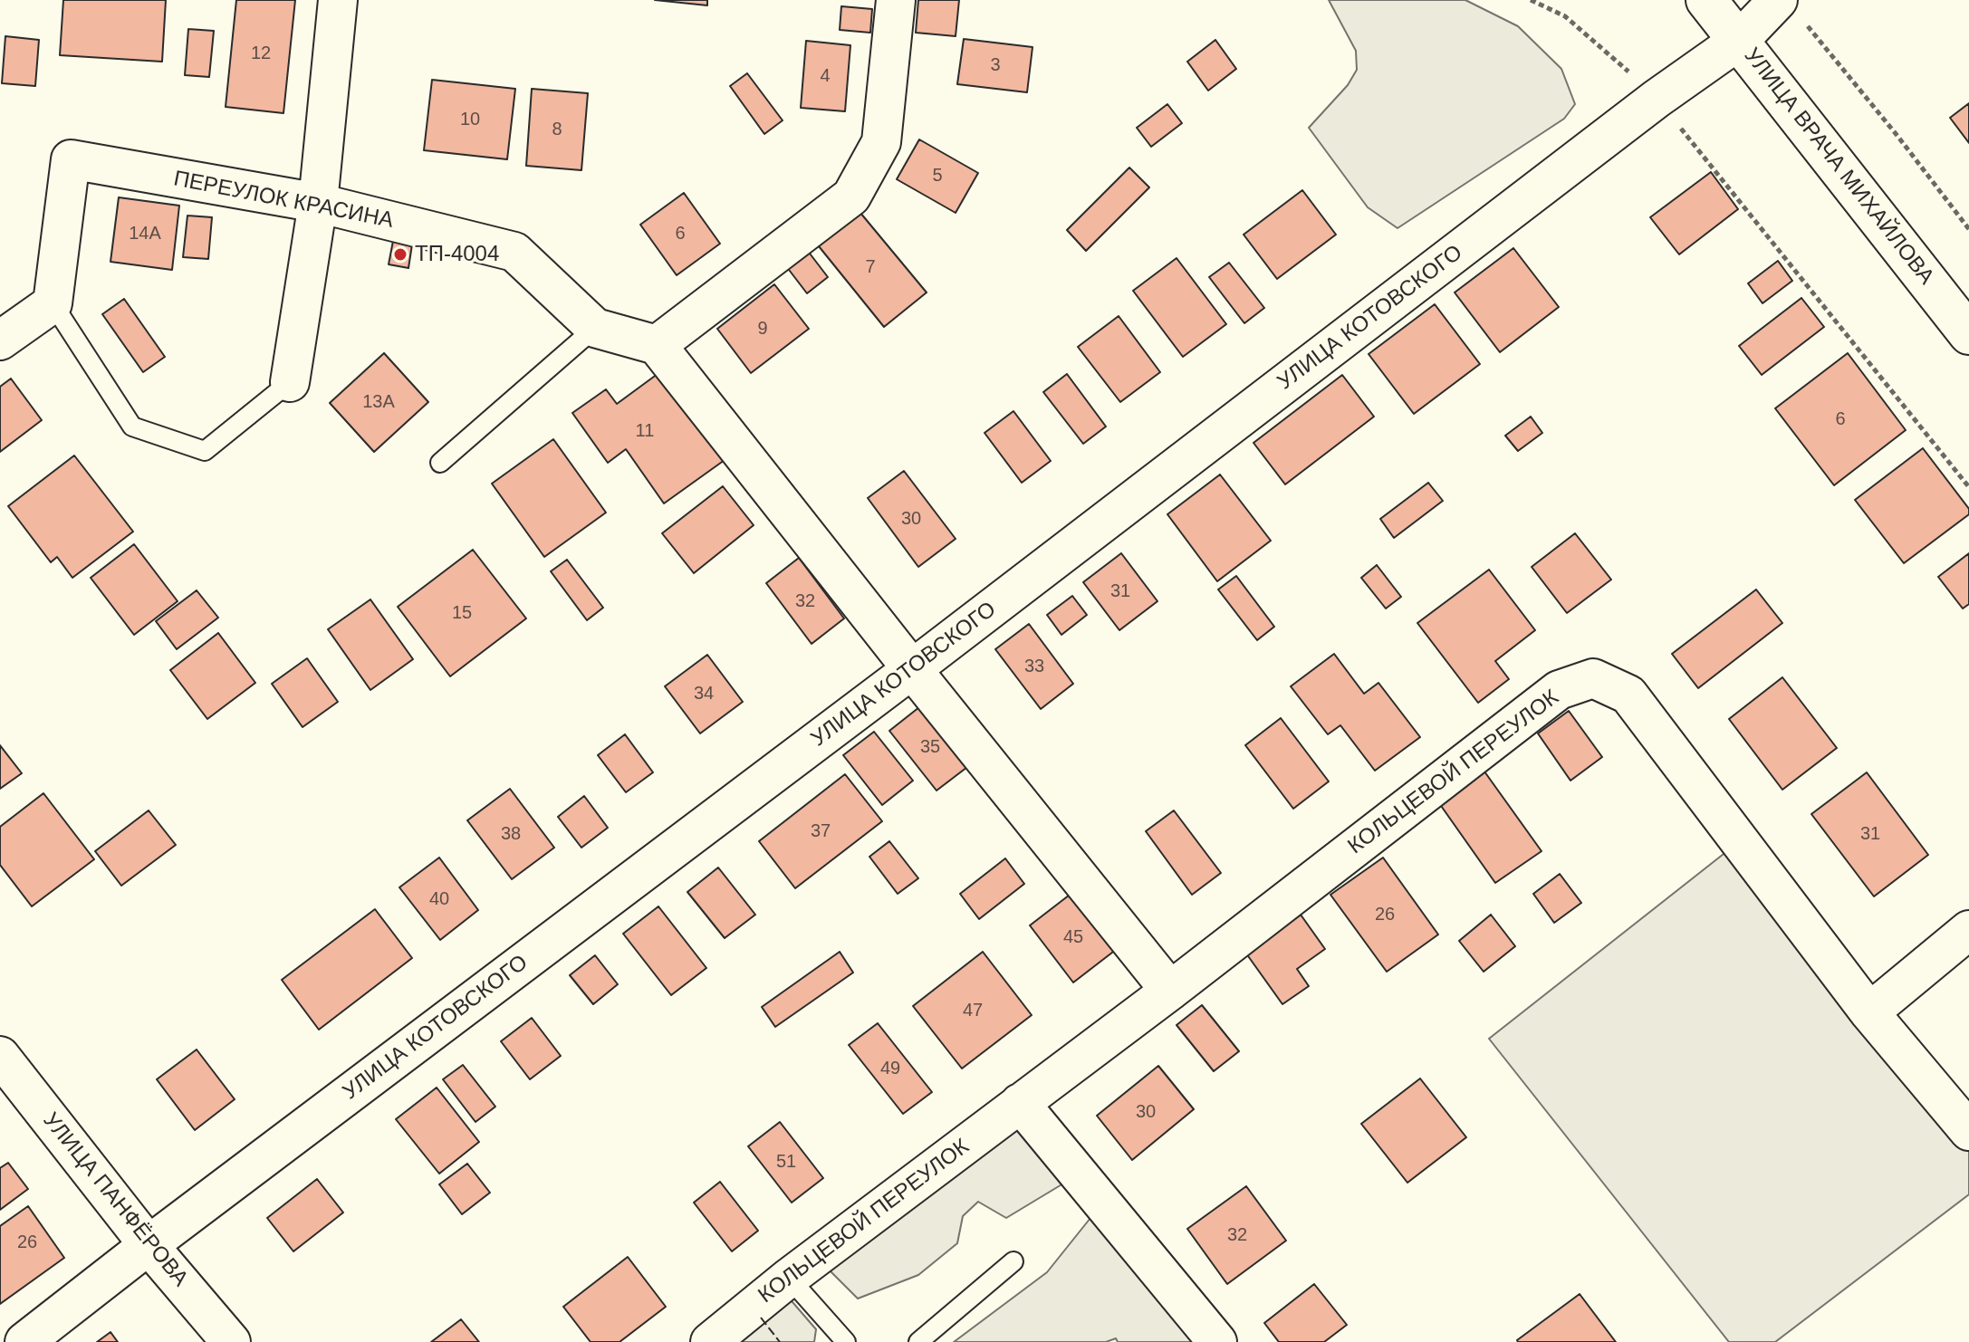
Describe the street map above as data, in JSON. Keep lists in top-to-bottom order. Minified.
{"streets":{"main road":["УЛИЦА ВРАЧА МИХАЙЛОВА"],"street":["ПЕРЕУЛОК КРАСИНА","УЛИЦА КОТОВСКОГО","КОЛЬЦЕВОЙ ПЕРЕУЛОК","УЛИЦА ПАНФЁРОВА"]},"crossings":[["УЛИЦА ВРАЧА МИХАЙЛОВА","УЛИЦА КОТОВСКОГО"],["УЛИЦА КОТОВСКОГО","УЛИЦА ПАНФЁРОВА"]],"places":["ТП-4004"],"house_numbers":["12","3","4","10","8","5","14А","6","7","9","13А","6","11","30","31","32","15","33","34","35","37","38","31","40","26","45","47","49","30","51","32","26"]}
